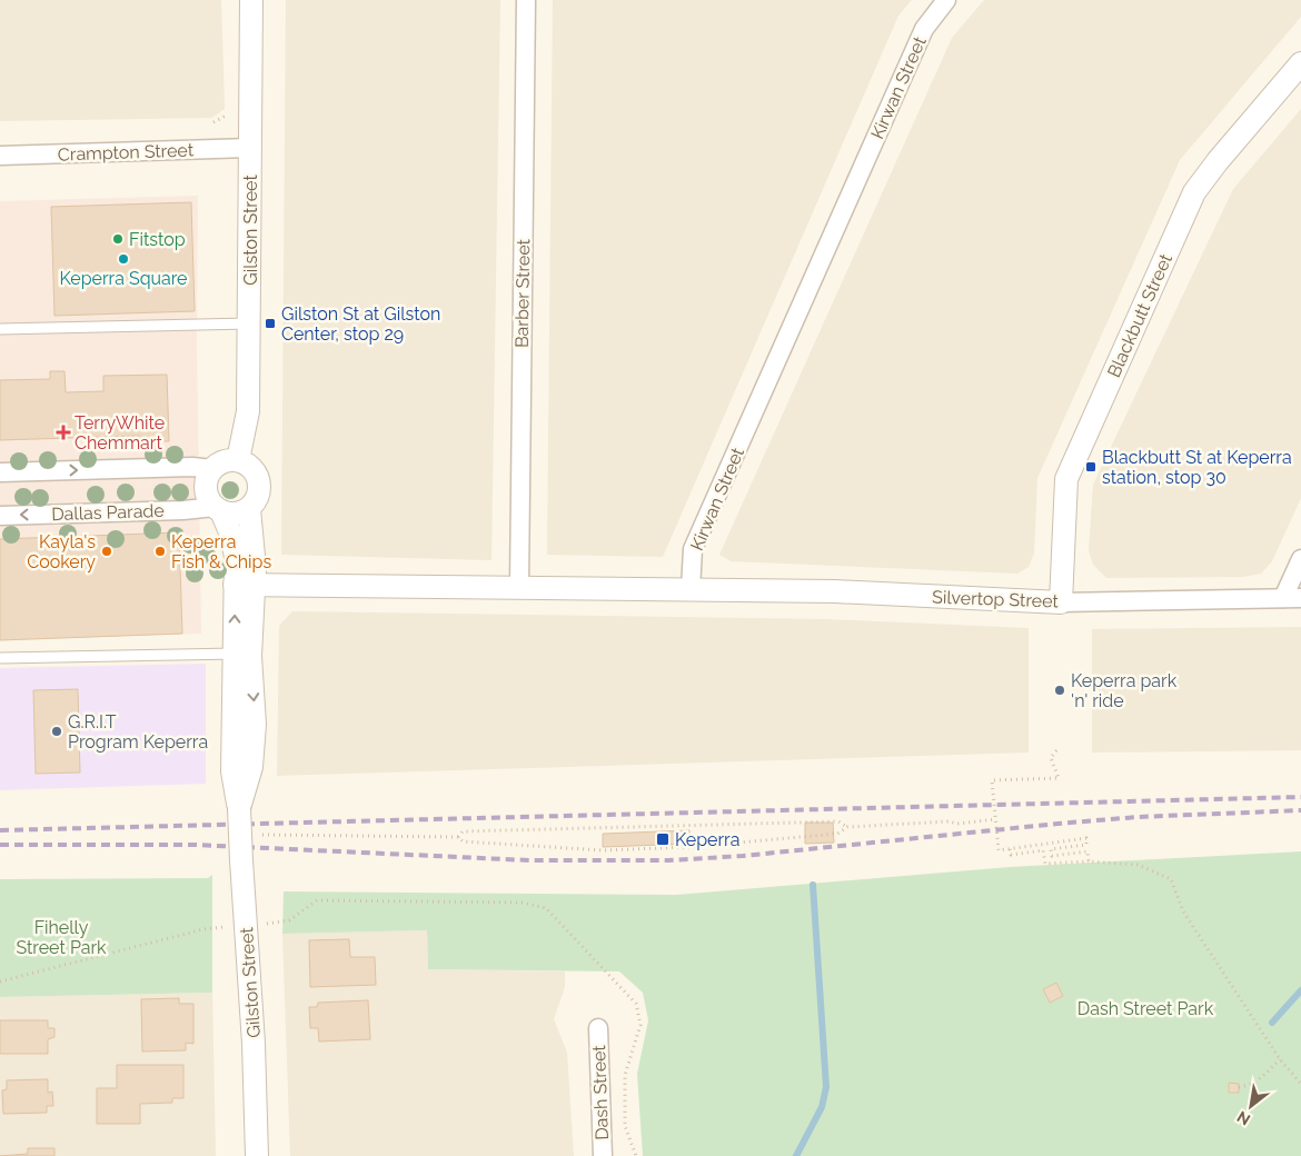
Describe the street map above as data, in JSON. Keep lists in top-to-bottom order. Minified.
{"streets":{"street":["Kirwan Street","Crampton Street","Gilston Street","Barber Street","Blackbutt Street","Dallas Parade","Silvertop Street","Dash Street"]},"crossings":[["Kirwan Street","Silvertop Street"],["Crampton Street","Gilston Street"],["Gilston Street","Dallas Parade"],["Blackbutt Street","Silvertop Street"]],"parks":["Fihelly Street Park","Dash Street Park"],"places":{"other":["Fitstop","Keperra Square","Kayla's Cookery","Keperra Fish & Chips","Keperra park 'n' ride","G.R.I.T Program Keperra"],"transit":["Gilston St at Gilston Center, stop 29","Blackbutt St at Keperra station, stop 30","Keperra"],"health":["TerryWhite Chemmart"]},"north":"bottom left"}
